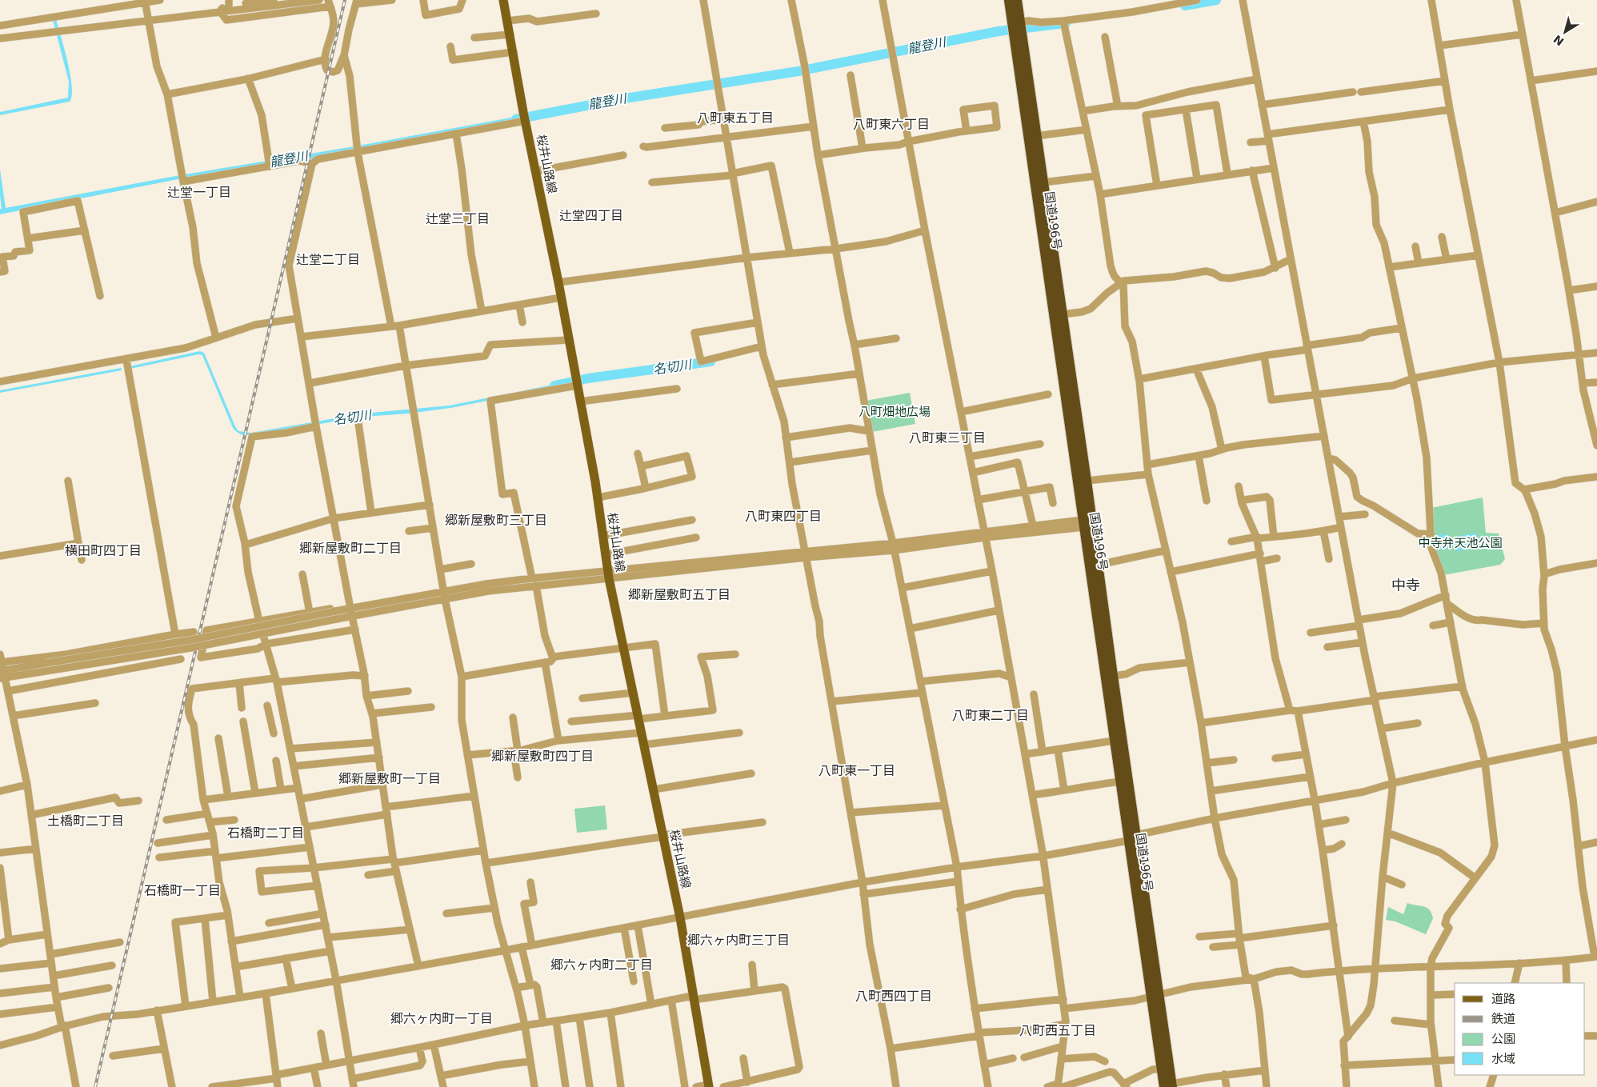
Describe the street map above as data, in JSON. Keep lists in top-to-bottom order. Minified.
{"streets":{"highway":["国道196号"],"main road":["桜井山路線"]},"districts":["八町東五丁目","八町東六丁目","辻堂一丁目","辻堂四丁目","辻堂三丁目","辻堂二丁目","八町東三丁目","八町東四丁目","郷新屋敷町三丁目","郷新屋敷町二丁目","横田町四丁目","中寺","郷新屋敷町五丁目","八町東二丁目","郷新屋敷町四丁目","八町東一丁目","郷新屋敷町一丁目","土橋町二丁目","石橋町二丁目","石橋町一丁目","郷六ヶ内町三丁目","郷六ヶ内町二丁目","八町西四丁目","郷六ヶ内町一丁目","八町西五丁目"],"water":["龍登川","名切川"],"parks":["八町畑地広場","中寺弁天池公園"],"legend":["道路","鉄道","公園","水域"],"north":"bottom left"}
